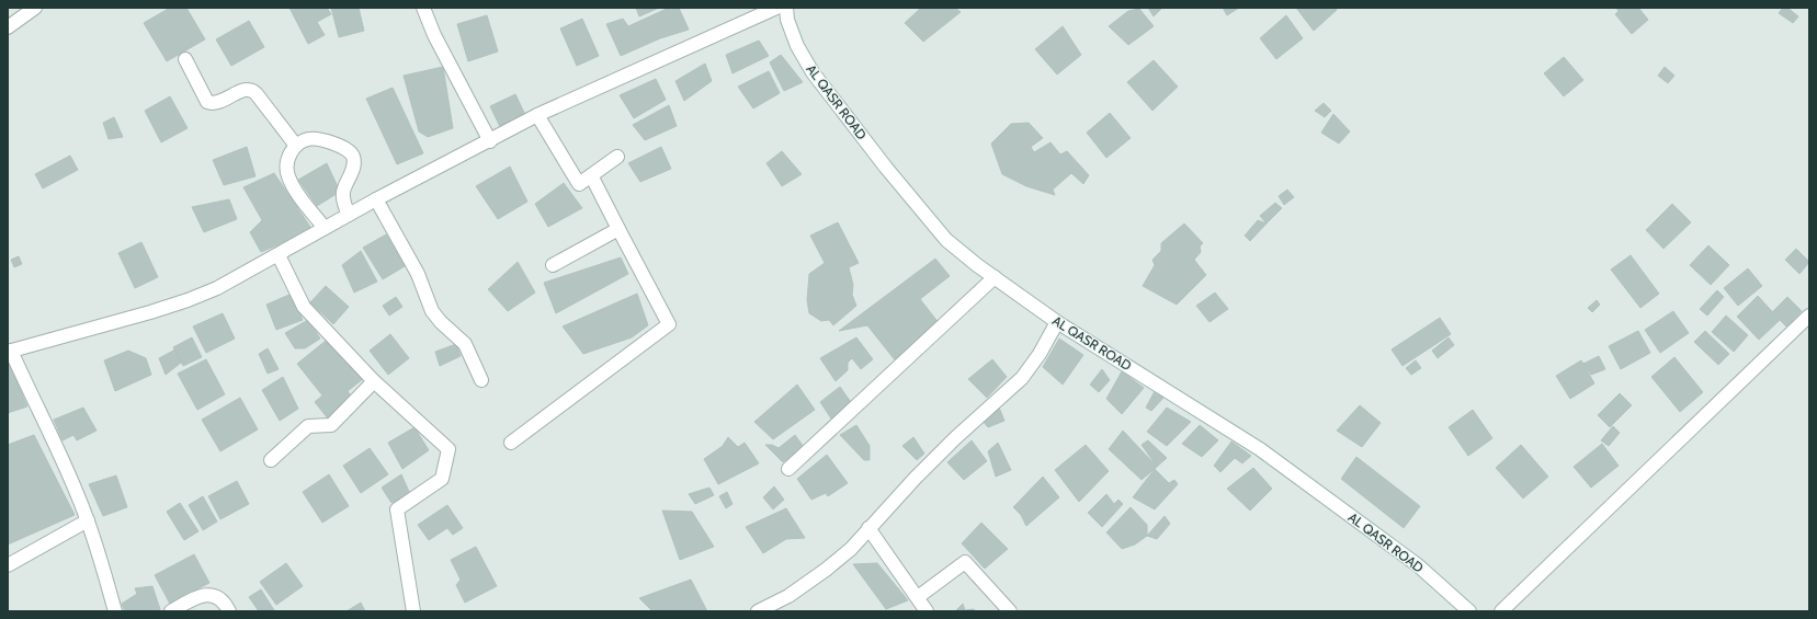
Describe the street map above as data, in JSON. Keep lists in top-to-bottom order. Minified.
{"streets":{"street":["AL QASR ROAD"]}}
